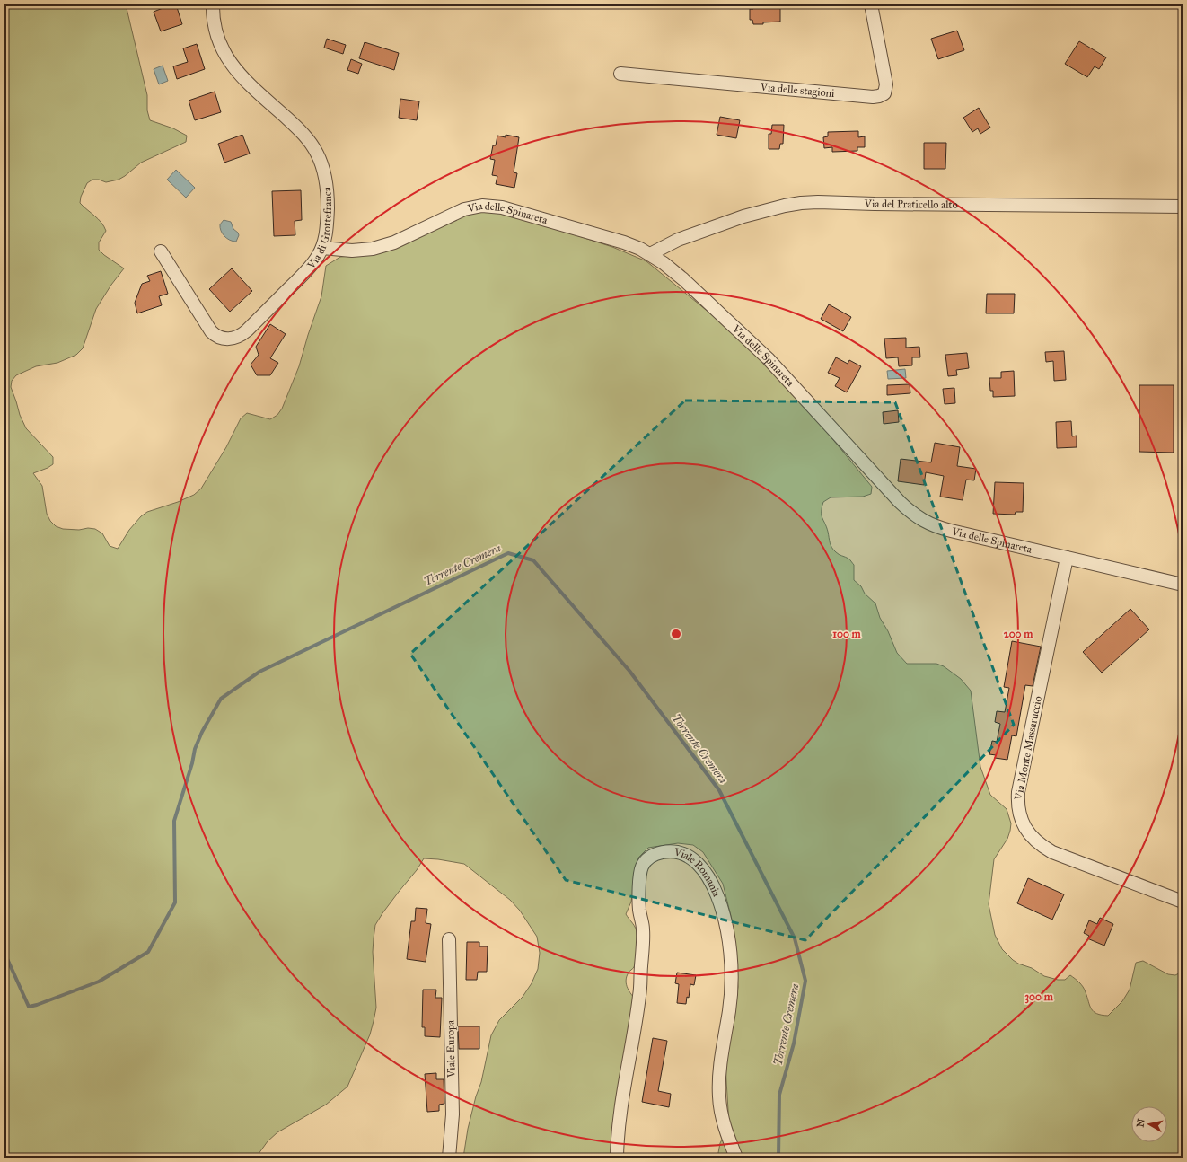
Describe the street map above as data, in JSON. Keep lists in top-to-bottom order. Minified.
{"streets":{"street":["Via delle stagioni","Via del Praticello alto","Via delle Spinareta","Via di Grottefranca","Via Monte Massaruccio","Viale Romania","Viale Europa"]},"crossings":[["Via del Praticello alto","Via delle Spinareta"],["Via delle Spinareta","Via di Grottefranca"],["Via delle Spinareta","Via Monte Massaruccio"]],"water":["Torrente Cremera"],"north":"left","rings":["100 m","200 m","300 m"]}
